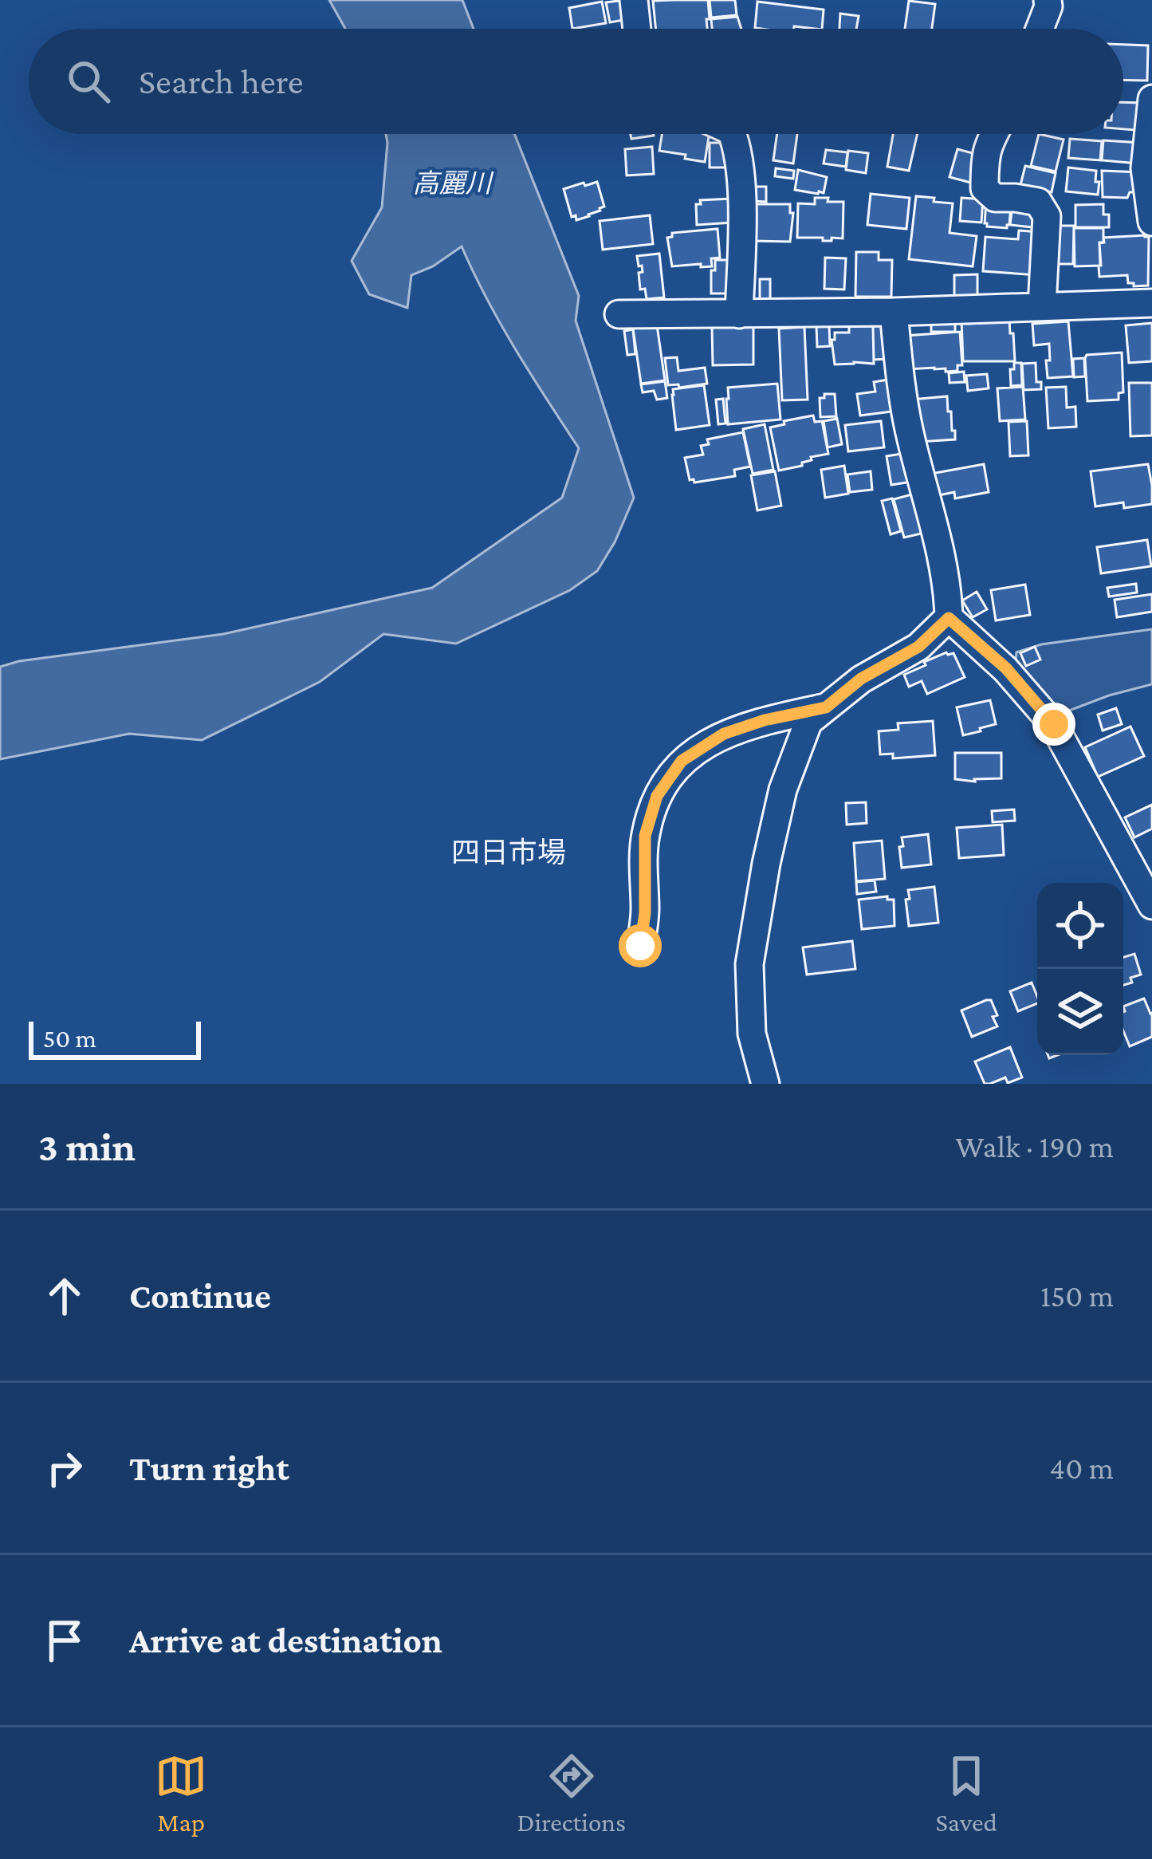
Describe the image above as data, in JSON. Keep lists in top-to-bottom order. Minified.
{"districts":["四日市場"],"water":["高麗川"],"scale_bar":"50 m","page":{"search":"Search here","scale":"50 m","heading":["3 min","Walk · 190 m"],"list":[["Continue","150 m"],["Turn right","40 m"],"Arrive at destination"],"nav":["Map","Directions","Saved"]}}
